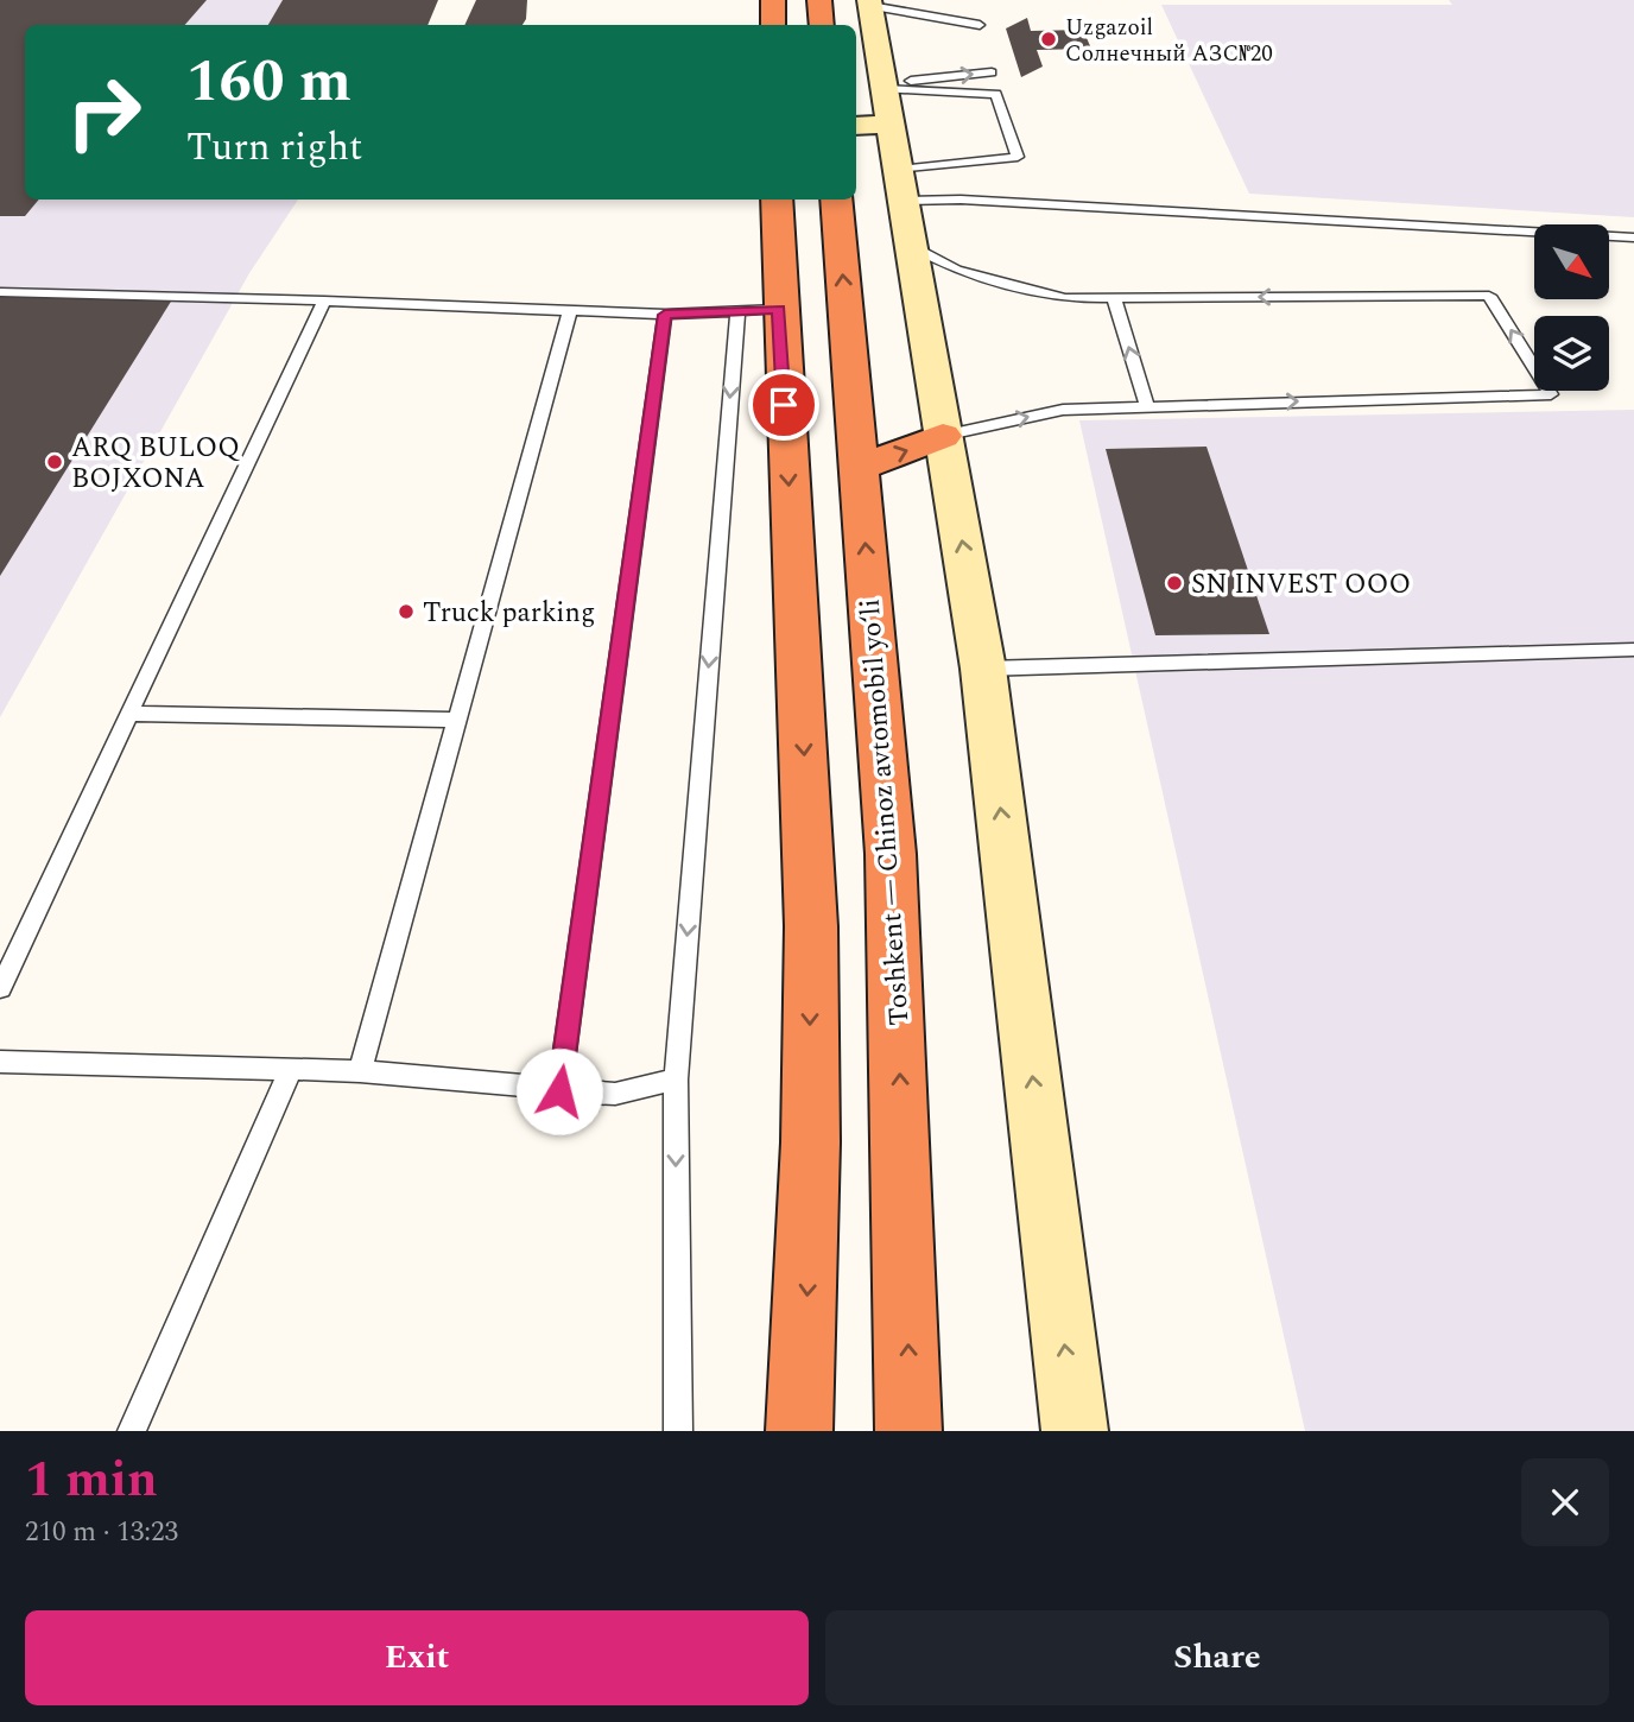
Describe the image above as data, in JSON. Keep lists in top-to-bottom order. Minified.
{"streets":{"highway":["Toshkent — Chinoz avtomobil yoʻli"]},"places":["Uzgazoil Солнечный АЗС№20","ARQ BULOQ BOJXONA","SN INVEST ООО","Truck parking"],"north":"bottom right","page":{"turn":["160 m","Turn right"],"heading":["1 min","210 m · 13:23"],"buttons":["Exit","Share"]}}
